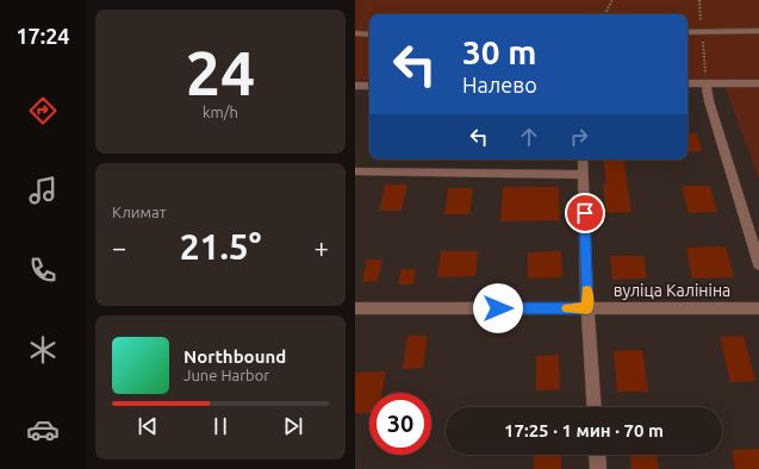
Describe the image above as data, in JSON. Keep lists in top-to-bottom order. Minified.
{"streets":{"street":["вуліца Калініна"]},"page":{"tabs":"17:24","tile":[["24","km/h"],"Климат"],"turn":["30 m","Налево"],"heat":["−","21.5°","+"],"song":["Northbound","June Harbor"],"limit":"30","trip":"17:25 · 1 мин · 70 m"}}
